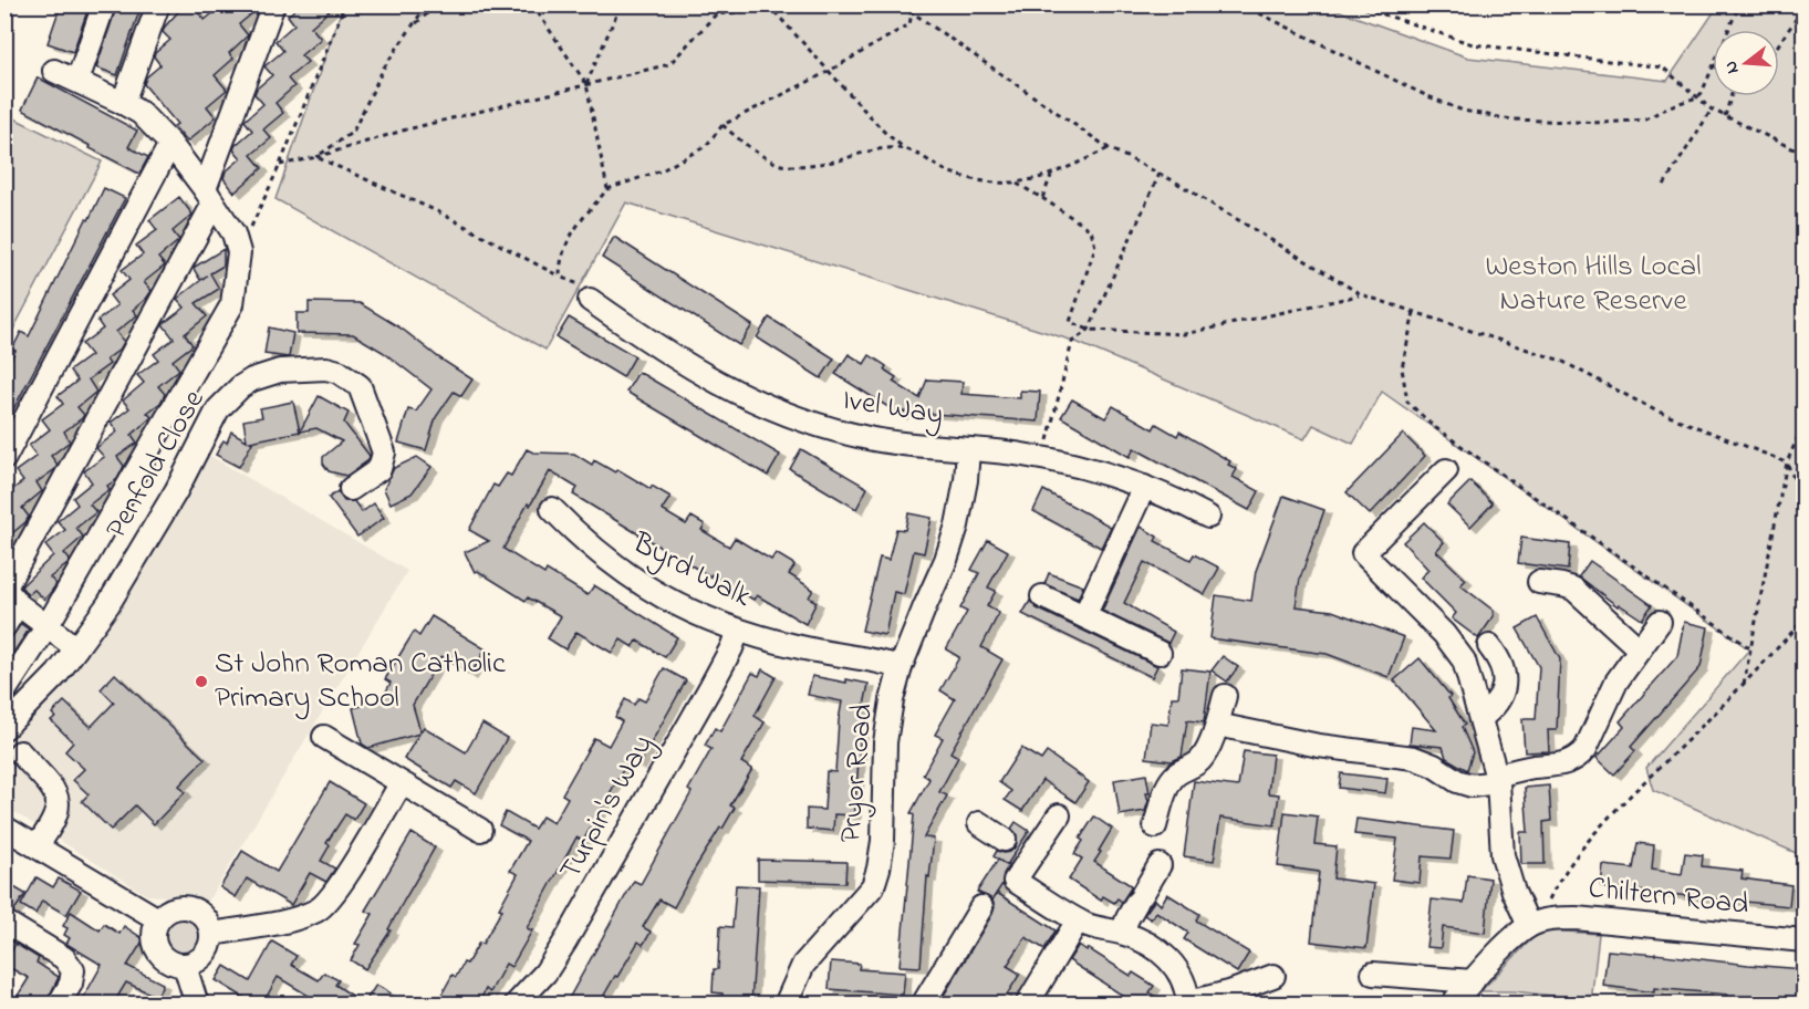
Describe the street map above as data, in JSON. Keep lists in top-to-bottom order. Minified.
{"streets":{"street":["Ivel Way","Penfold Close","Byrd Walk","Pryor Road","Turpin's Way","Chiltern Road"]},"crossings":[["Ivel Way","Pryor Road"],["Byrd Walk","Pryor Road"],["Byrd Walk","Turpin's Way"]],"parks":["Weston Hills Local Nature Reserve"],"places":["St John Roman Catholic Primary School"],"north":"left"}
